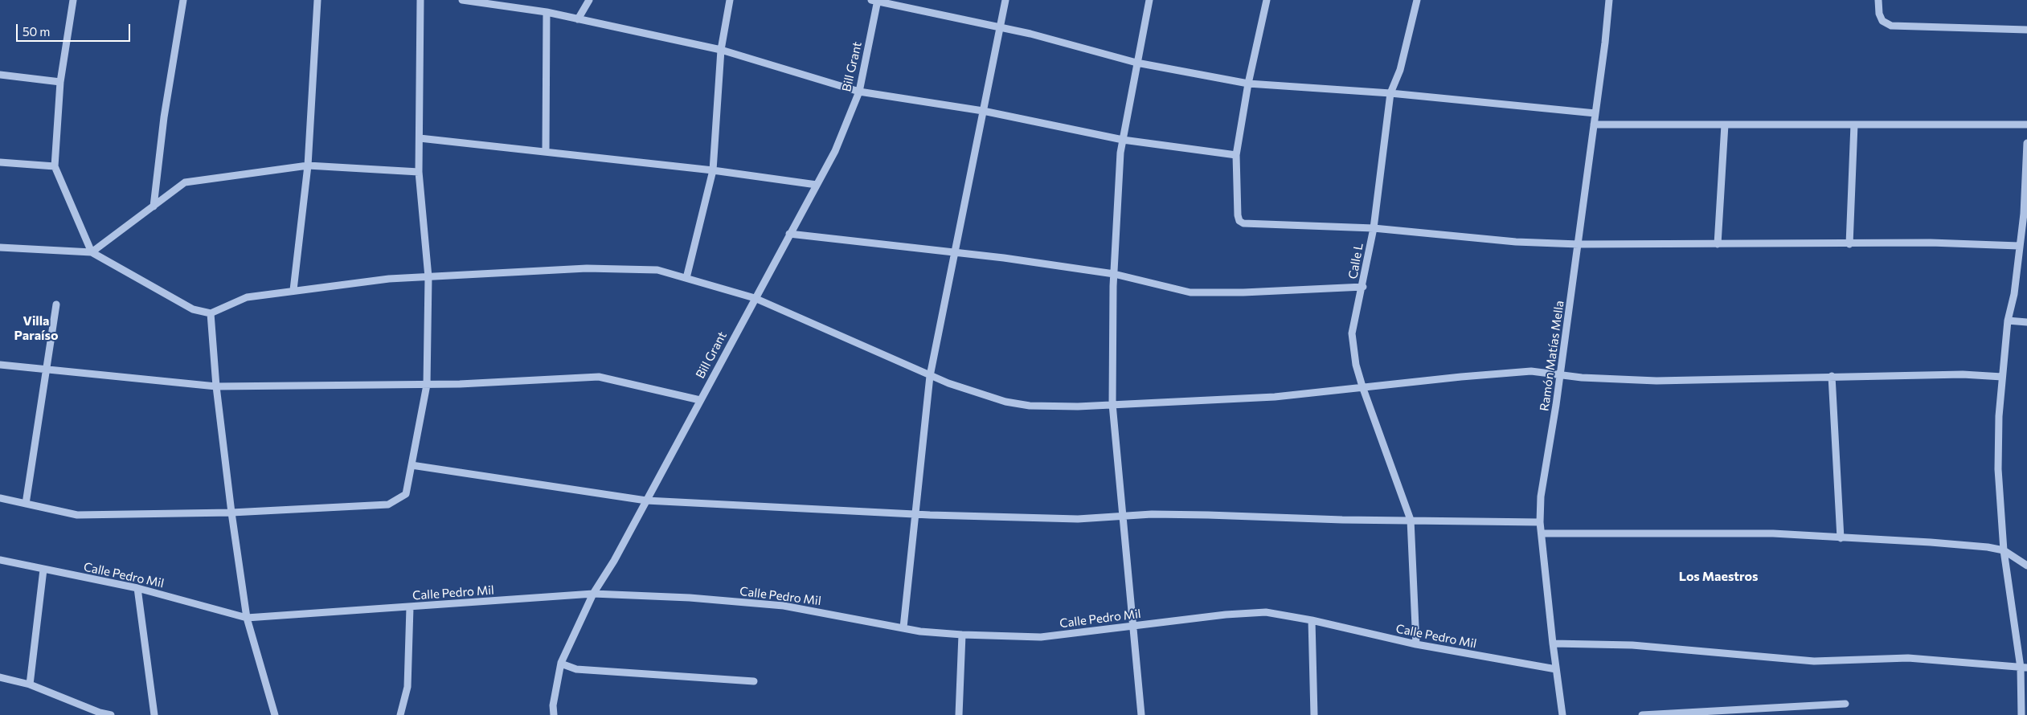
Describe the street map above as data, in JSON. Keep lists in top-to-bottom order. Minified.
{"streets":{"street":["Bill Grant","Calle L","Ramón Matías Mella","Calle Pedro Mil"]},"crossings":[["Bill Grant","Calle Pedro Mil"],["Calle L","Calle Pedro Mil"],["Ramón Matías Mella","Calle Pedro Mil"]],"districts":["Villa Paraíso","Los Maestros"],"scale_bar":"50 m"}
